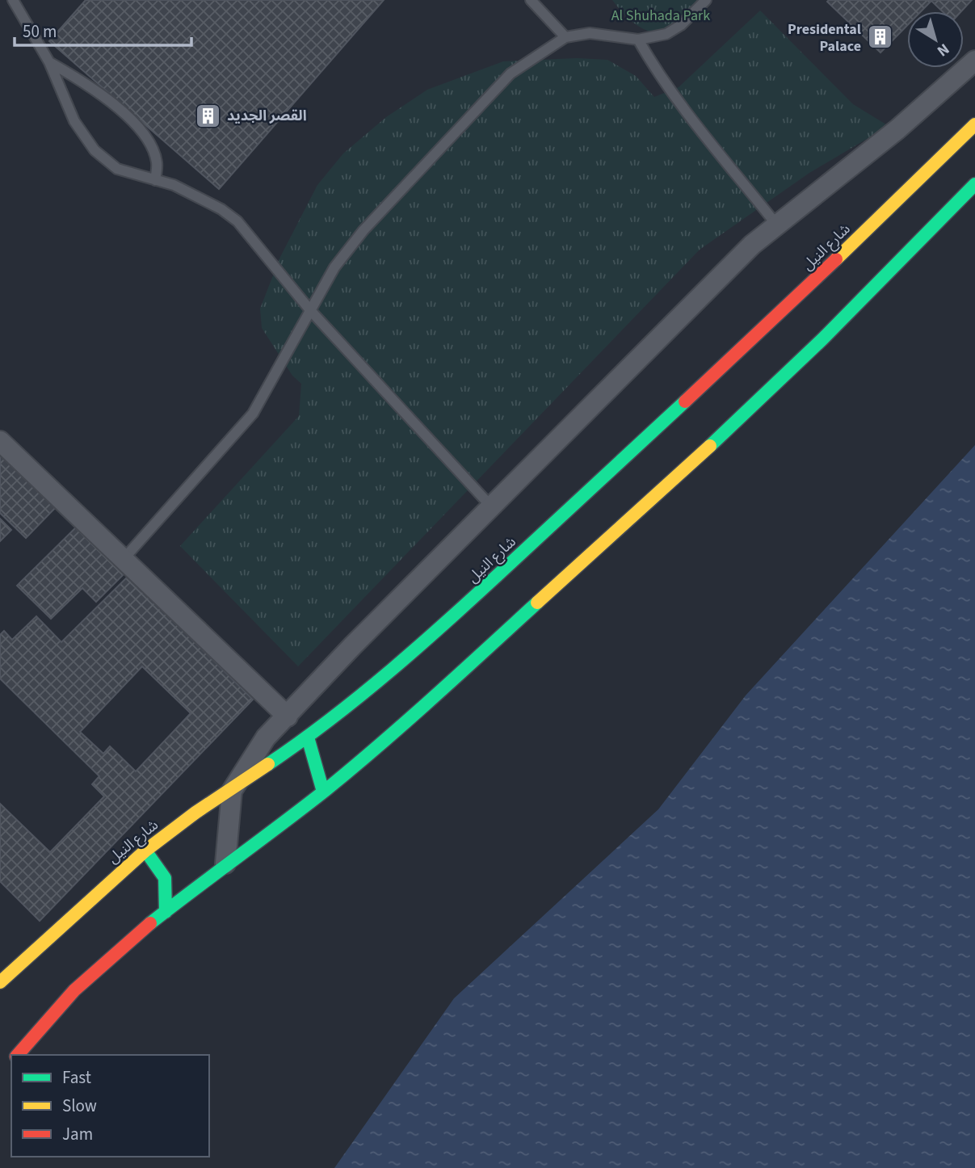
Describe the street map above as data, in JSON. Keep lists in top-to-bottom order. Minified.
{"streets":{"main road":["شارع النيل"]},"parks":["Al Shuhada Park"],"places":{"building":["Presidental Palace","القصر الجديد"]},"legend":["Fast","Slow","Jam"],"scale_bar":"50 m","north":"bottom right"}
